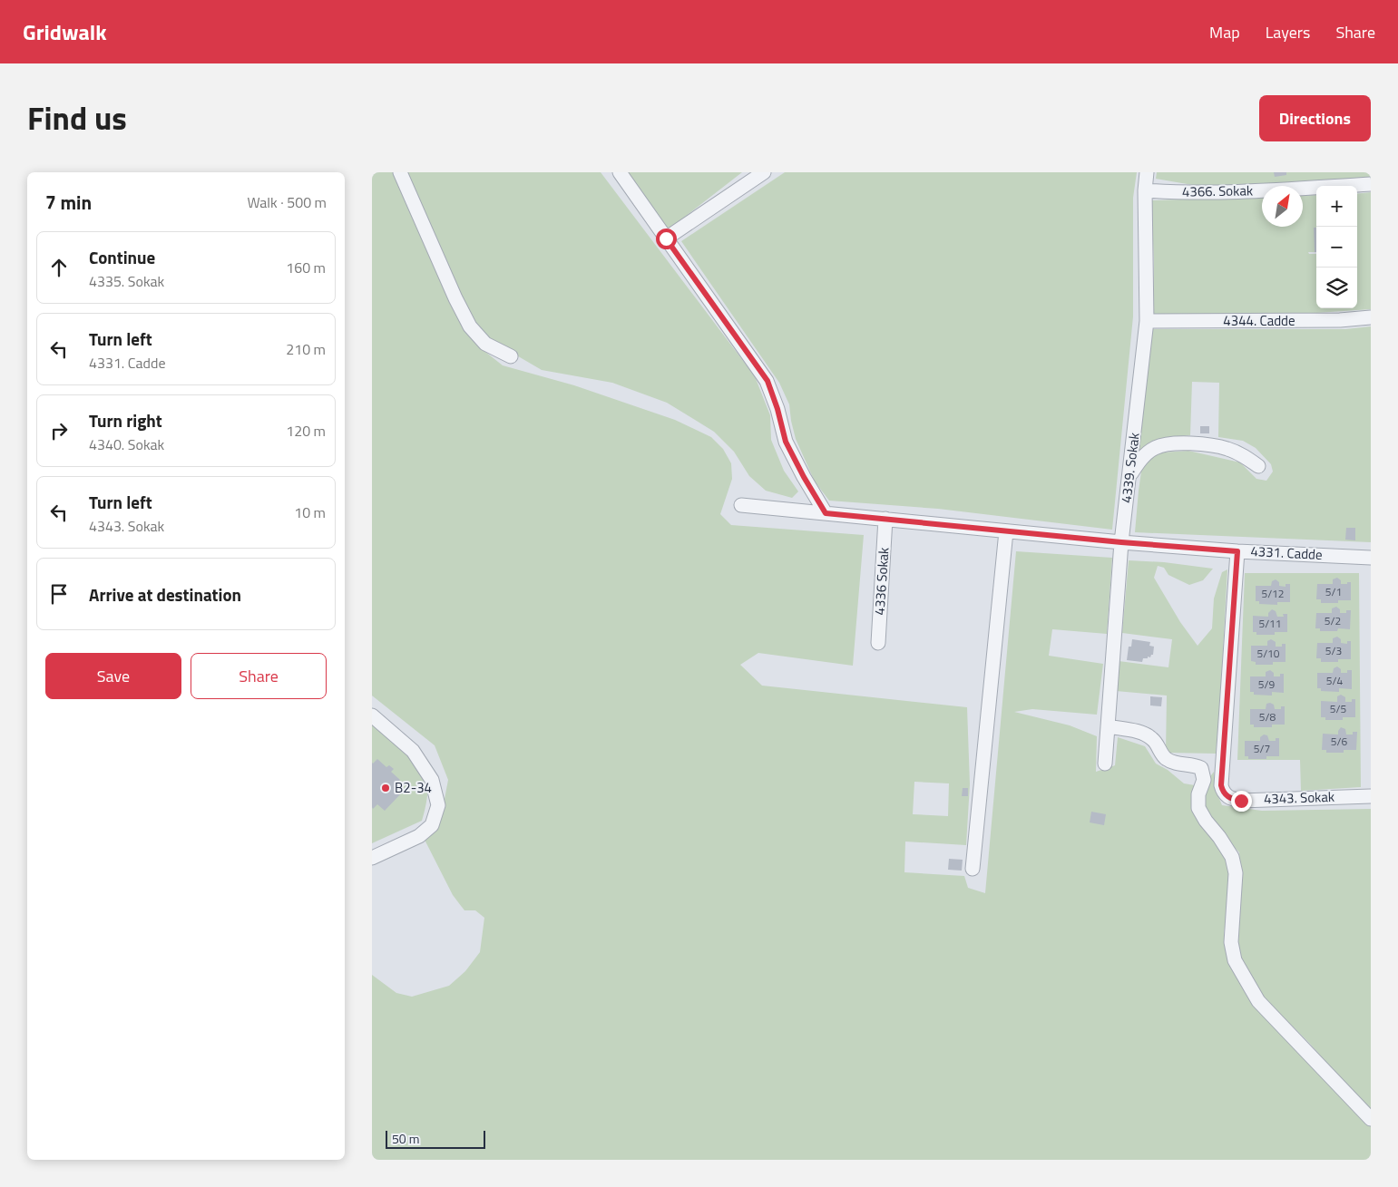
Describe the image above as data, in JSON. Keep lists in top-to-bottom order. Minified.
{"streets":{"street":["4366. Sokak","4344. Cadde","4339. Sokak","4331. Cadde","4336 Sokak","4343. Sokak"]},"crossings":[["4366. Sokak","4339. Sokak"],["4344. Cadde","4339. Sokak"],["4339. Sokak","4331. Cadde"],["4331. Cadde","4336 Sokak"],["4331. Cadde","4343. Sokak"]],"places":["B2-34"],"house_numbers":["5/1","5/12","5/2","5/11","5/3","5/10","5/4","5/9","5/5","5/8","5/6","5/7"],"scale_bar":"50 m","north":"top right","page":{"header":"Gridwalk","nav":["Map","Layers","Share"],"title":"Find us","buttons":["Directions",["Save","Share"]],"heading":["7 min","Walk · 500 m"],"map_buttons":["+","−"],"list":[["Continue","4335. Sokak","160 m"],["Turn left","4331. Cadde","210 m"],["Turn right","4340. Sokak","120 m"],["Turn left","4343. Sokak","10 m"],"Arrive at destination"],"scale":"50 m"}}
